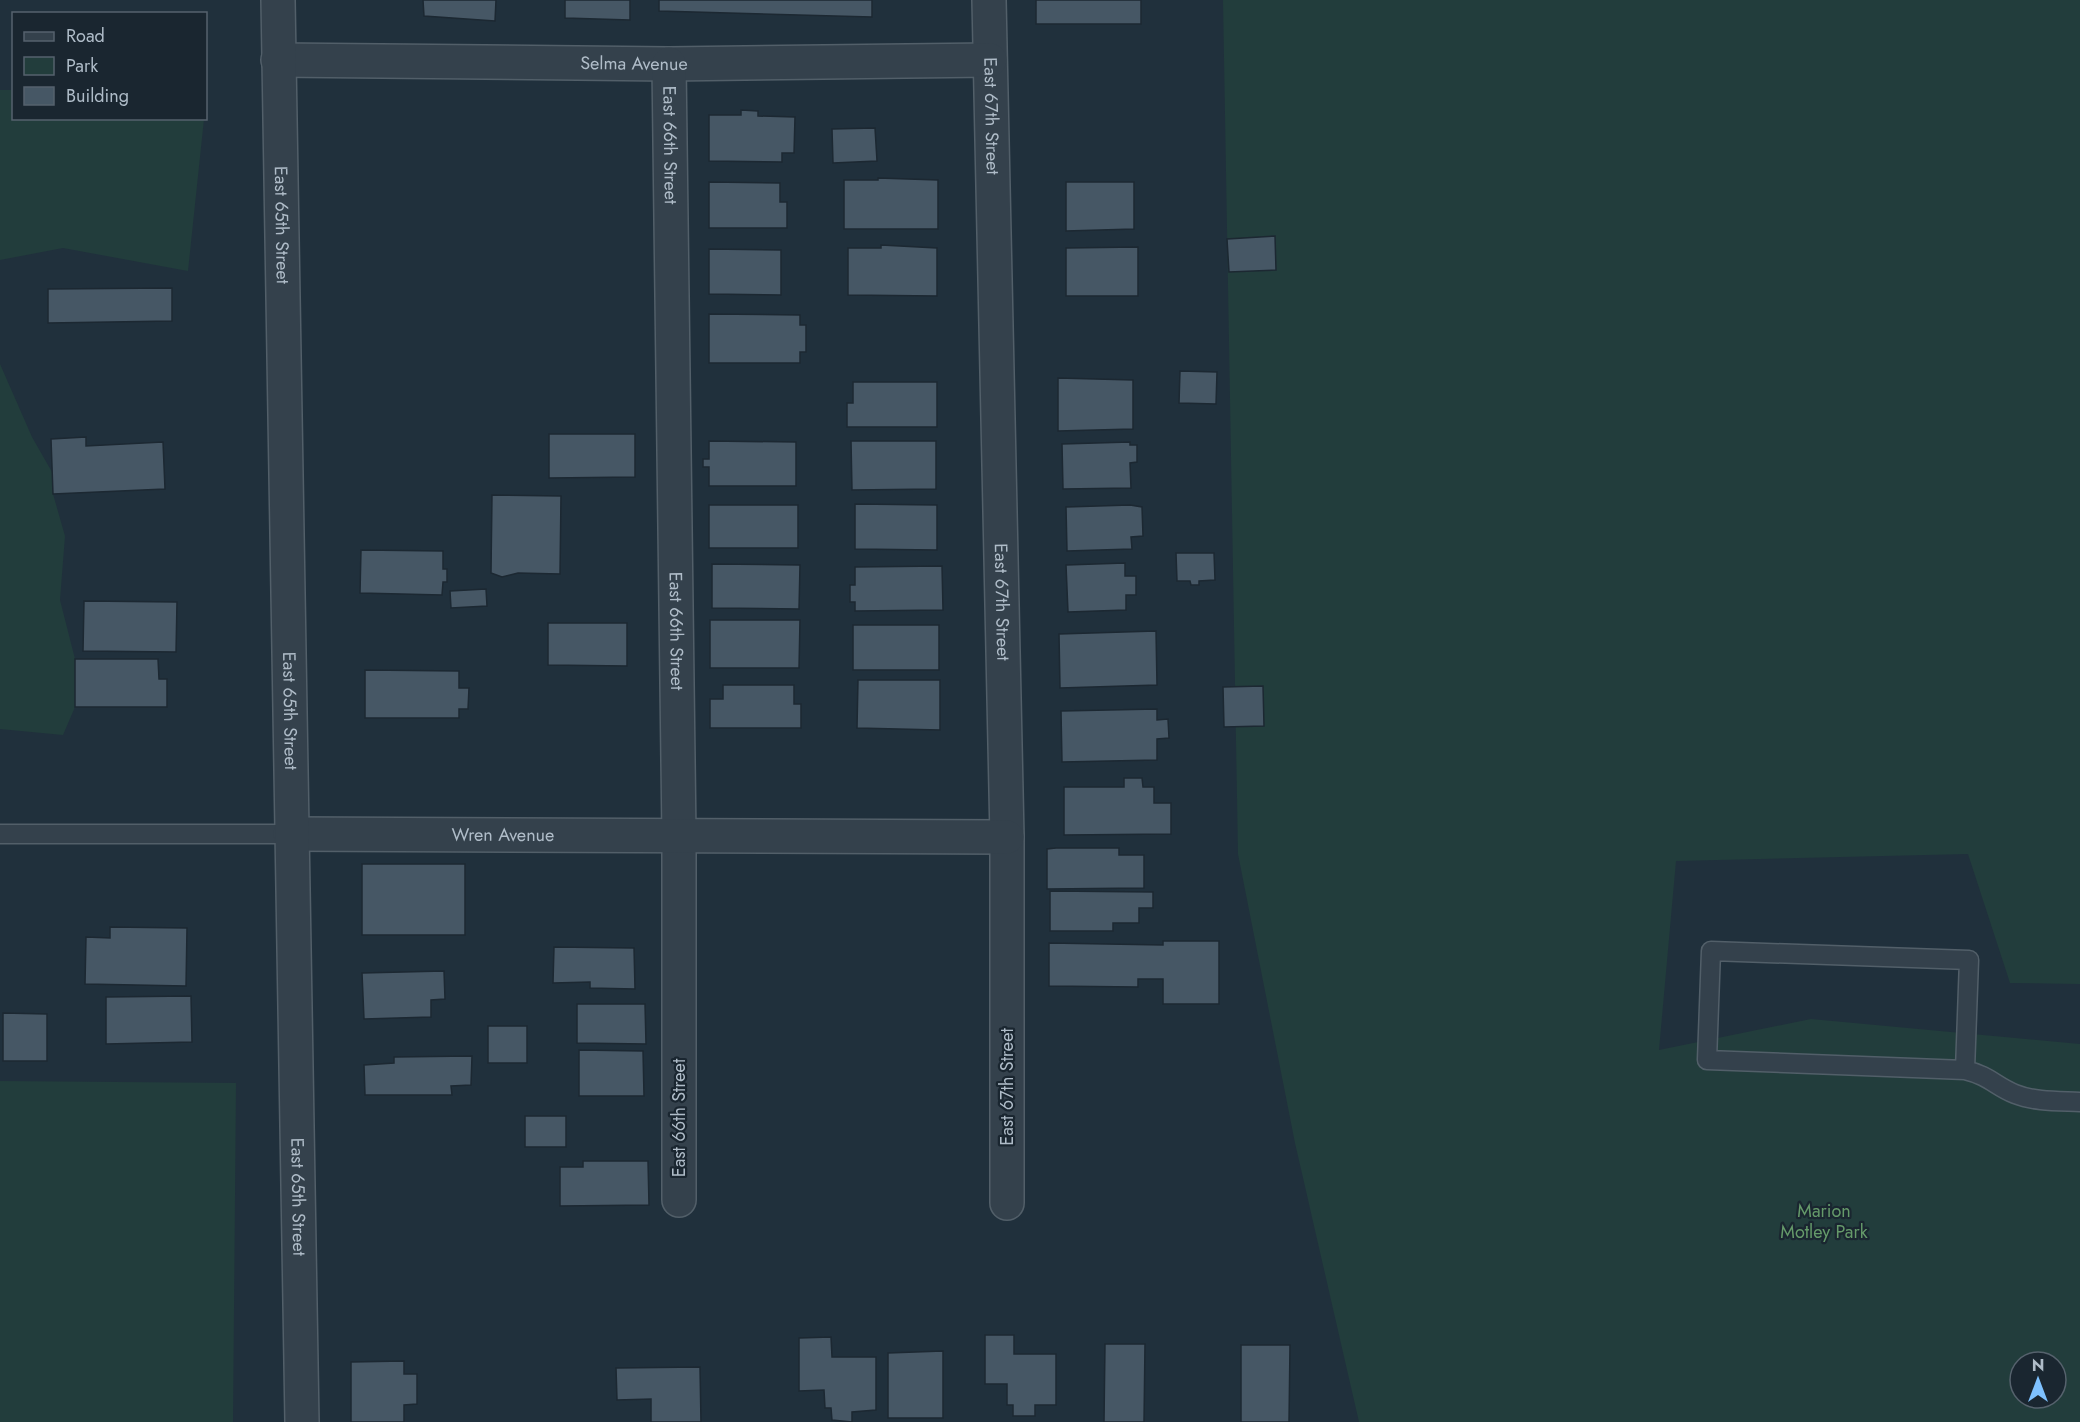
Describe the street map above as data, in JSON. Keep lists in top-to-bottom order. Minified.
{"streets":{"street":["Selma Avenue","East 67th Street","East 66th Street","East 65th Street","Wren Avenue"]},"crossings":[["Selma Avenue","East 67th Street"],["Selma Avenue","East 66th Street"],["Selma Avenue","East 65th Street"],["East 67th Street","Wren Avenue"],["East 66th Street","Wren Avenue"],["East 65th Street","Wren Avenue"]],"parks":["Marion Motley Park"],"legend":["Road","Park","Building"],"north":"top"}
